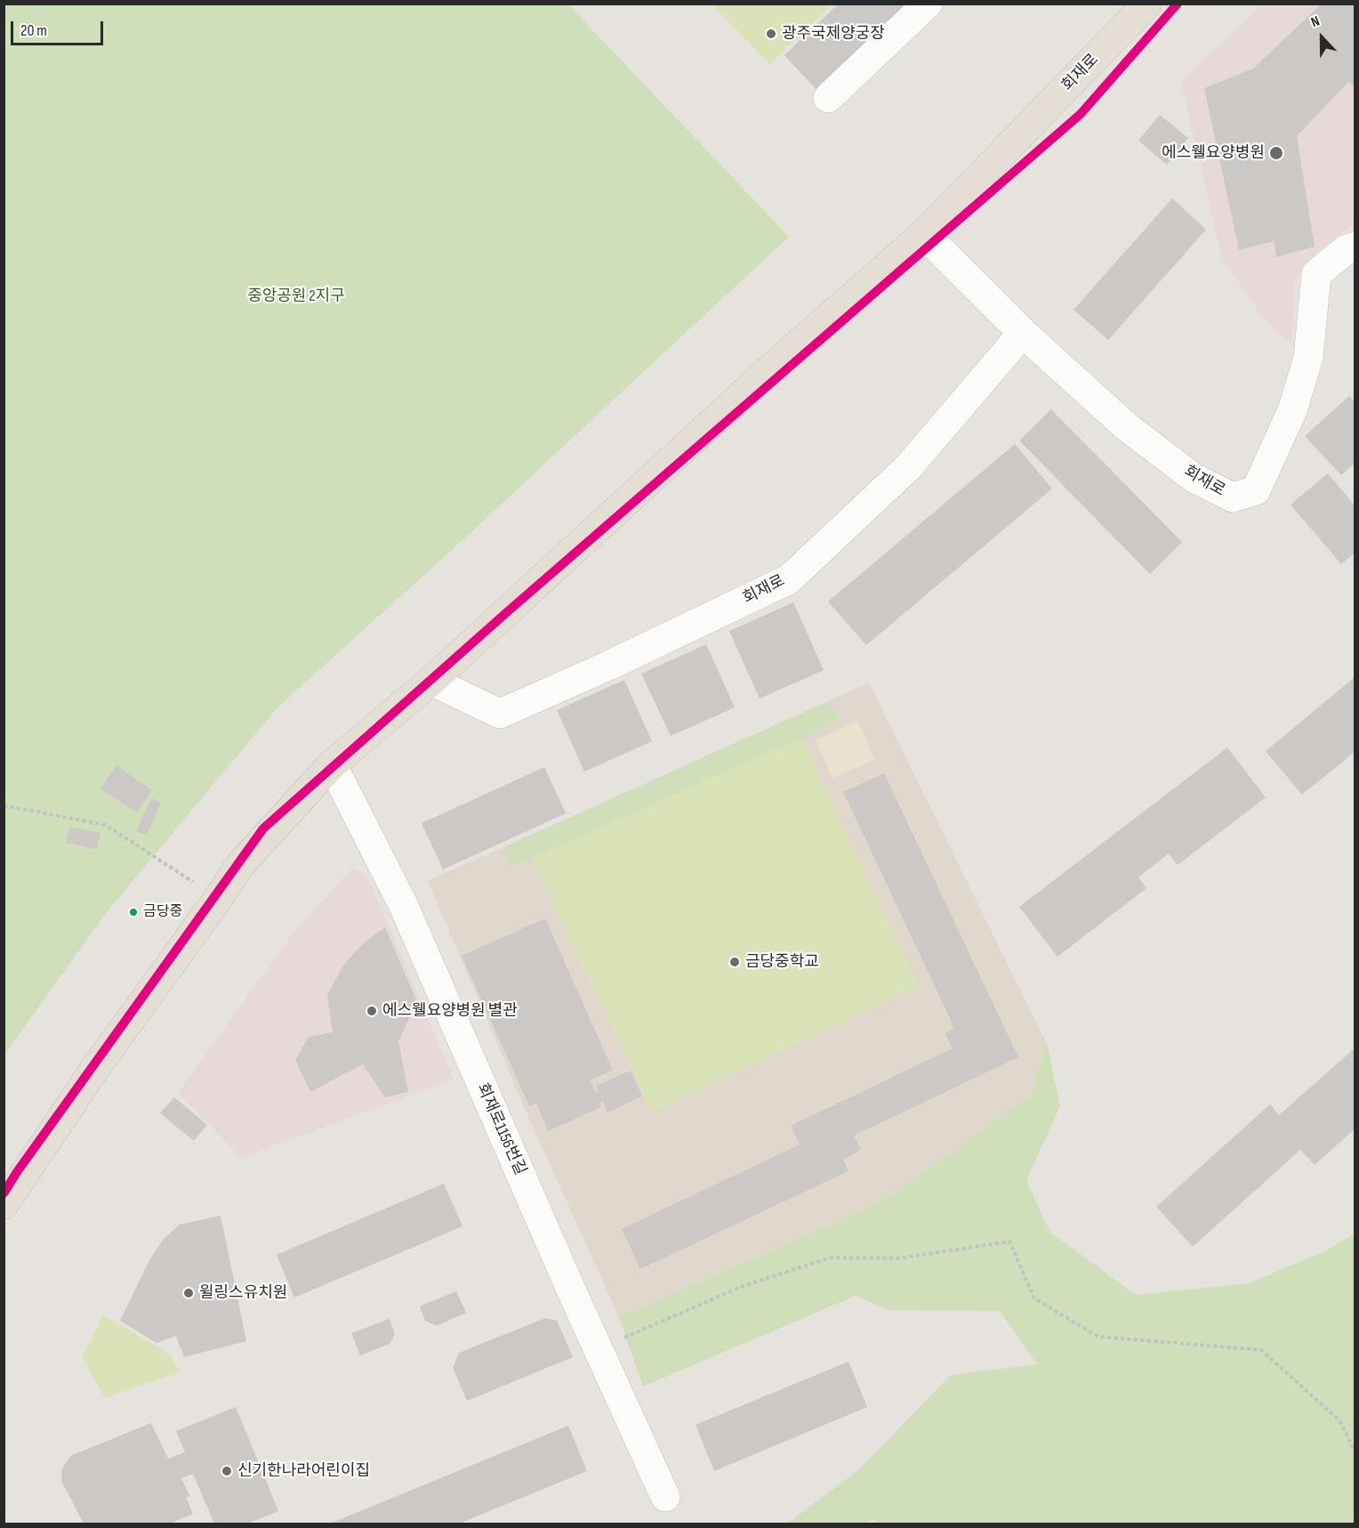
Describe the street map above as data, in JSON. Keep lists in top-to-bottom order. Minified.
{"streets":{"main road":["회재로"],"street":["회재로1156번길"]},"crossings":[["회재로","회재로1156번길"]],"parks":["중앙공원 2지구"],"places":["광주국제양궁장","에스웰요양병원","금당중","금당중학교","에스웰요양병원 별관","윌링스유치원","신기한나라어린이집"],"scale_bar":"20 m","north":"top"}
